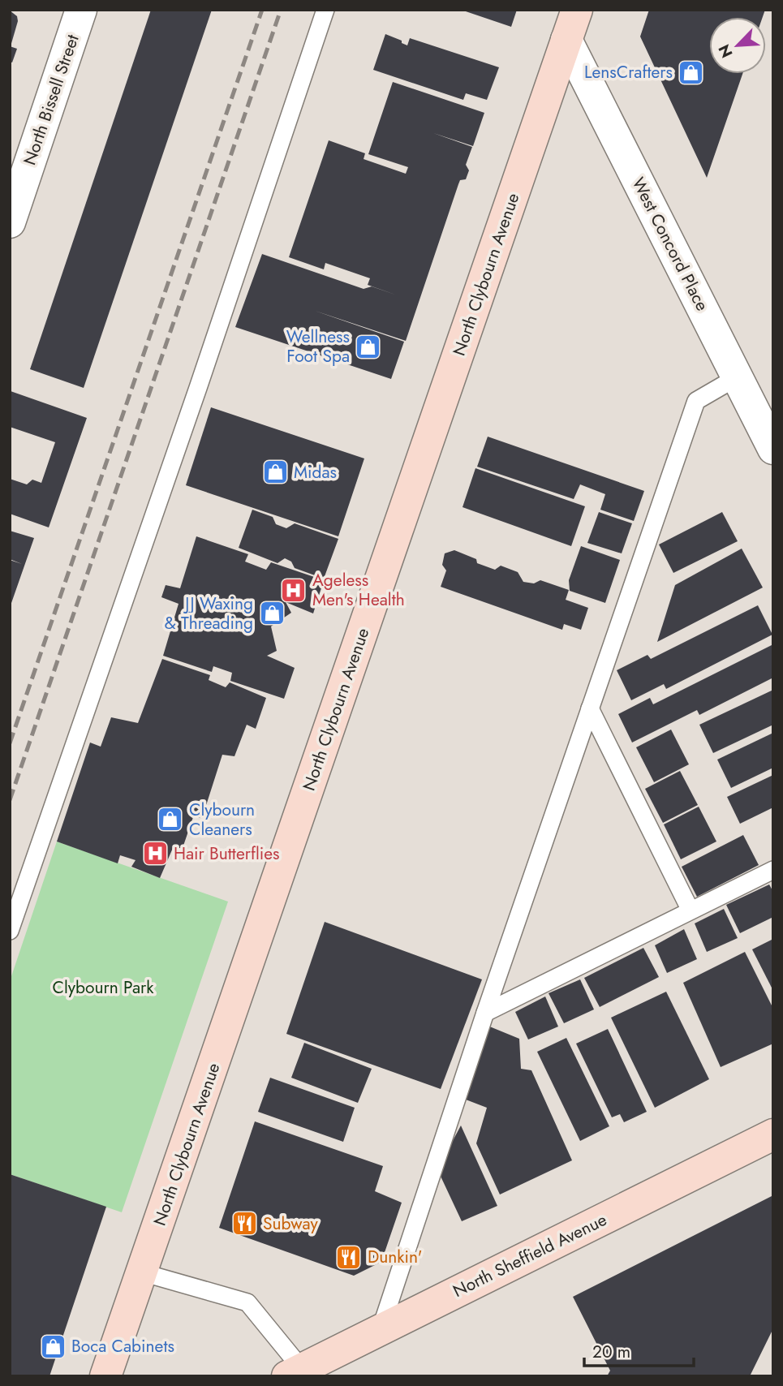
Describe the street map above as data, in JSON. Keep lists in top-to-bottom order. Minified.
{"streets":{"main road":["North Clybourn Avenue","North Sheffield Avenue"],"street":["North Bissell Street","West Concord Place"]},"crossings":[["West Concord Place","North Clybourn Avenue"]],"parks":["Clybourn Park"],"places":{"shop":["LensCrafters","Wellness Foot Spa","Midas","JJ Waxing & Threading","Clybourn Cleaners","Boca Cabinets"],"hospital":["Ageless Men's Health","Hair Butterflies"],"restaurant":["Subway","Dunkin'"]},"scale_bar":"20 m","north":"bottom left"}
